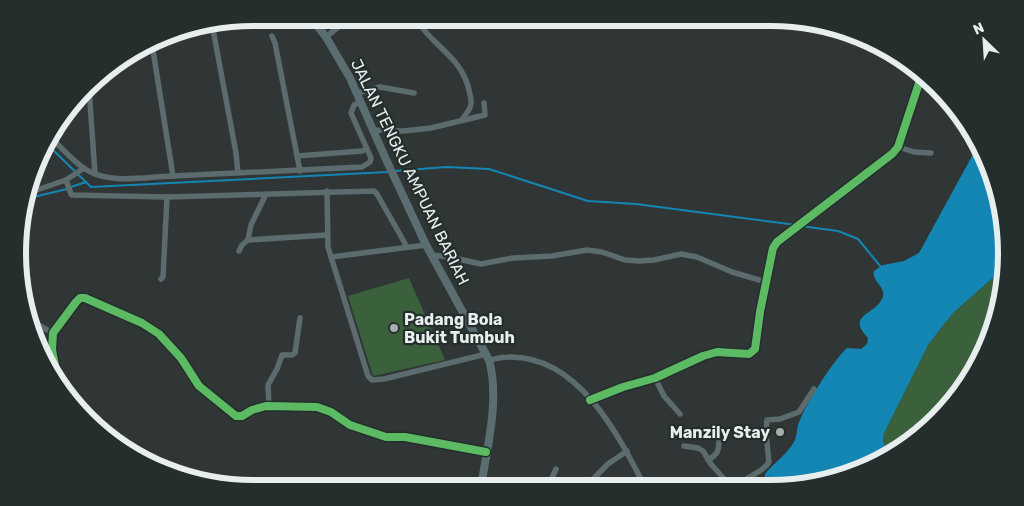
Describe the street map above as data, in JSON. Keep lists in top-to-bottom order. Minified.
{"streets":{"main road":["JALAN TENGKU AMPUAN BARIAH"]},"places":["Padang Bola Bukit Tumbuh","Manzily Stay"],"north":"top left"}
